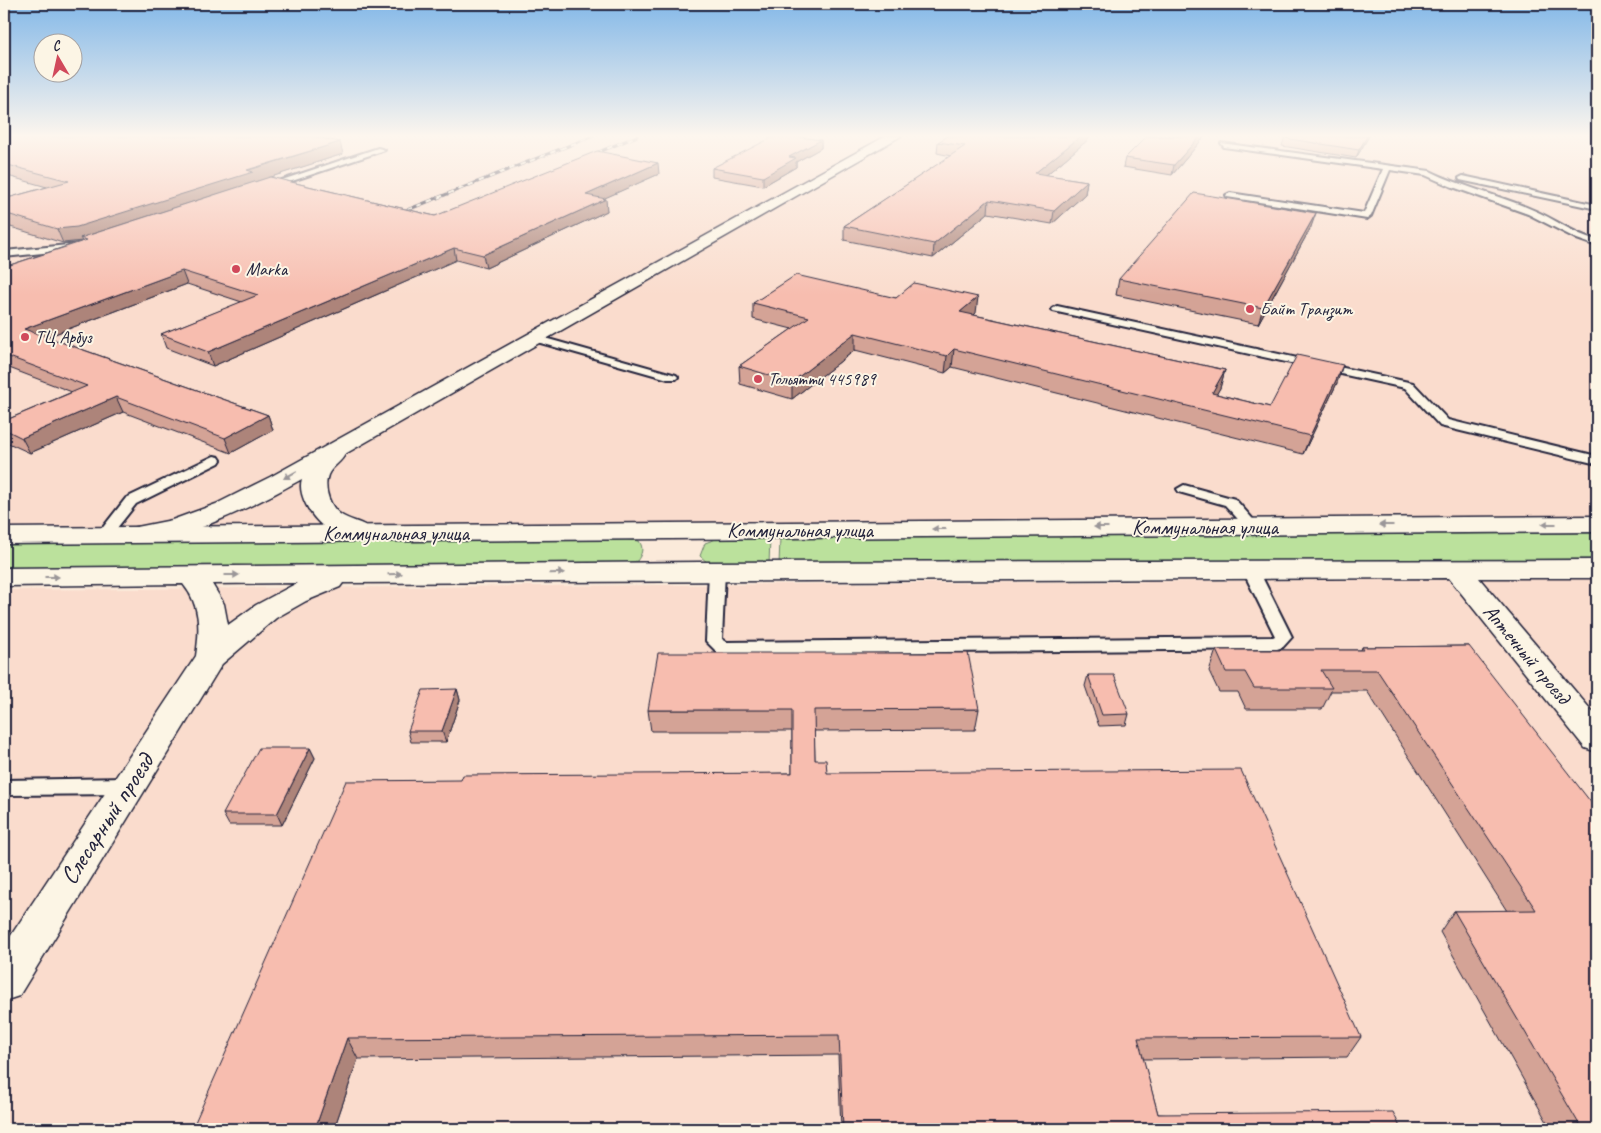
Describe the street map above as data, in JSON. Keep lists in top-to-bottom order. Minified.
{"streets":{"main road":["Коммунальная улица","Аптечный проезд","Слесарный проезд"]},"crossings":[["Коммунальная улица","Аптечный проезд"],["Коммунальная улица","Слесарный проезд"]],"places":["Marka","Байт Транзит","ТЦ Арбуз","Тольятти 445989"],"north":"top"}
